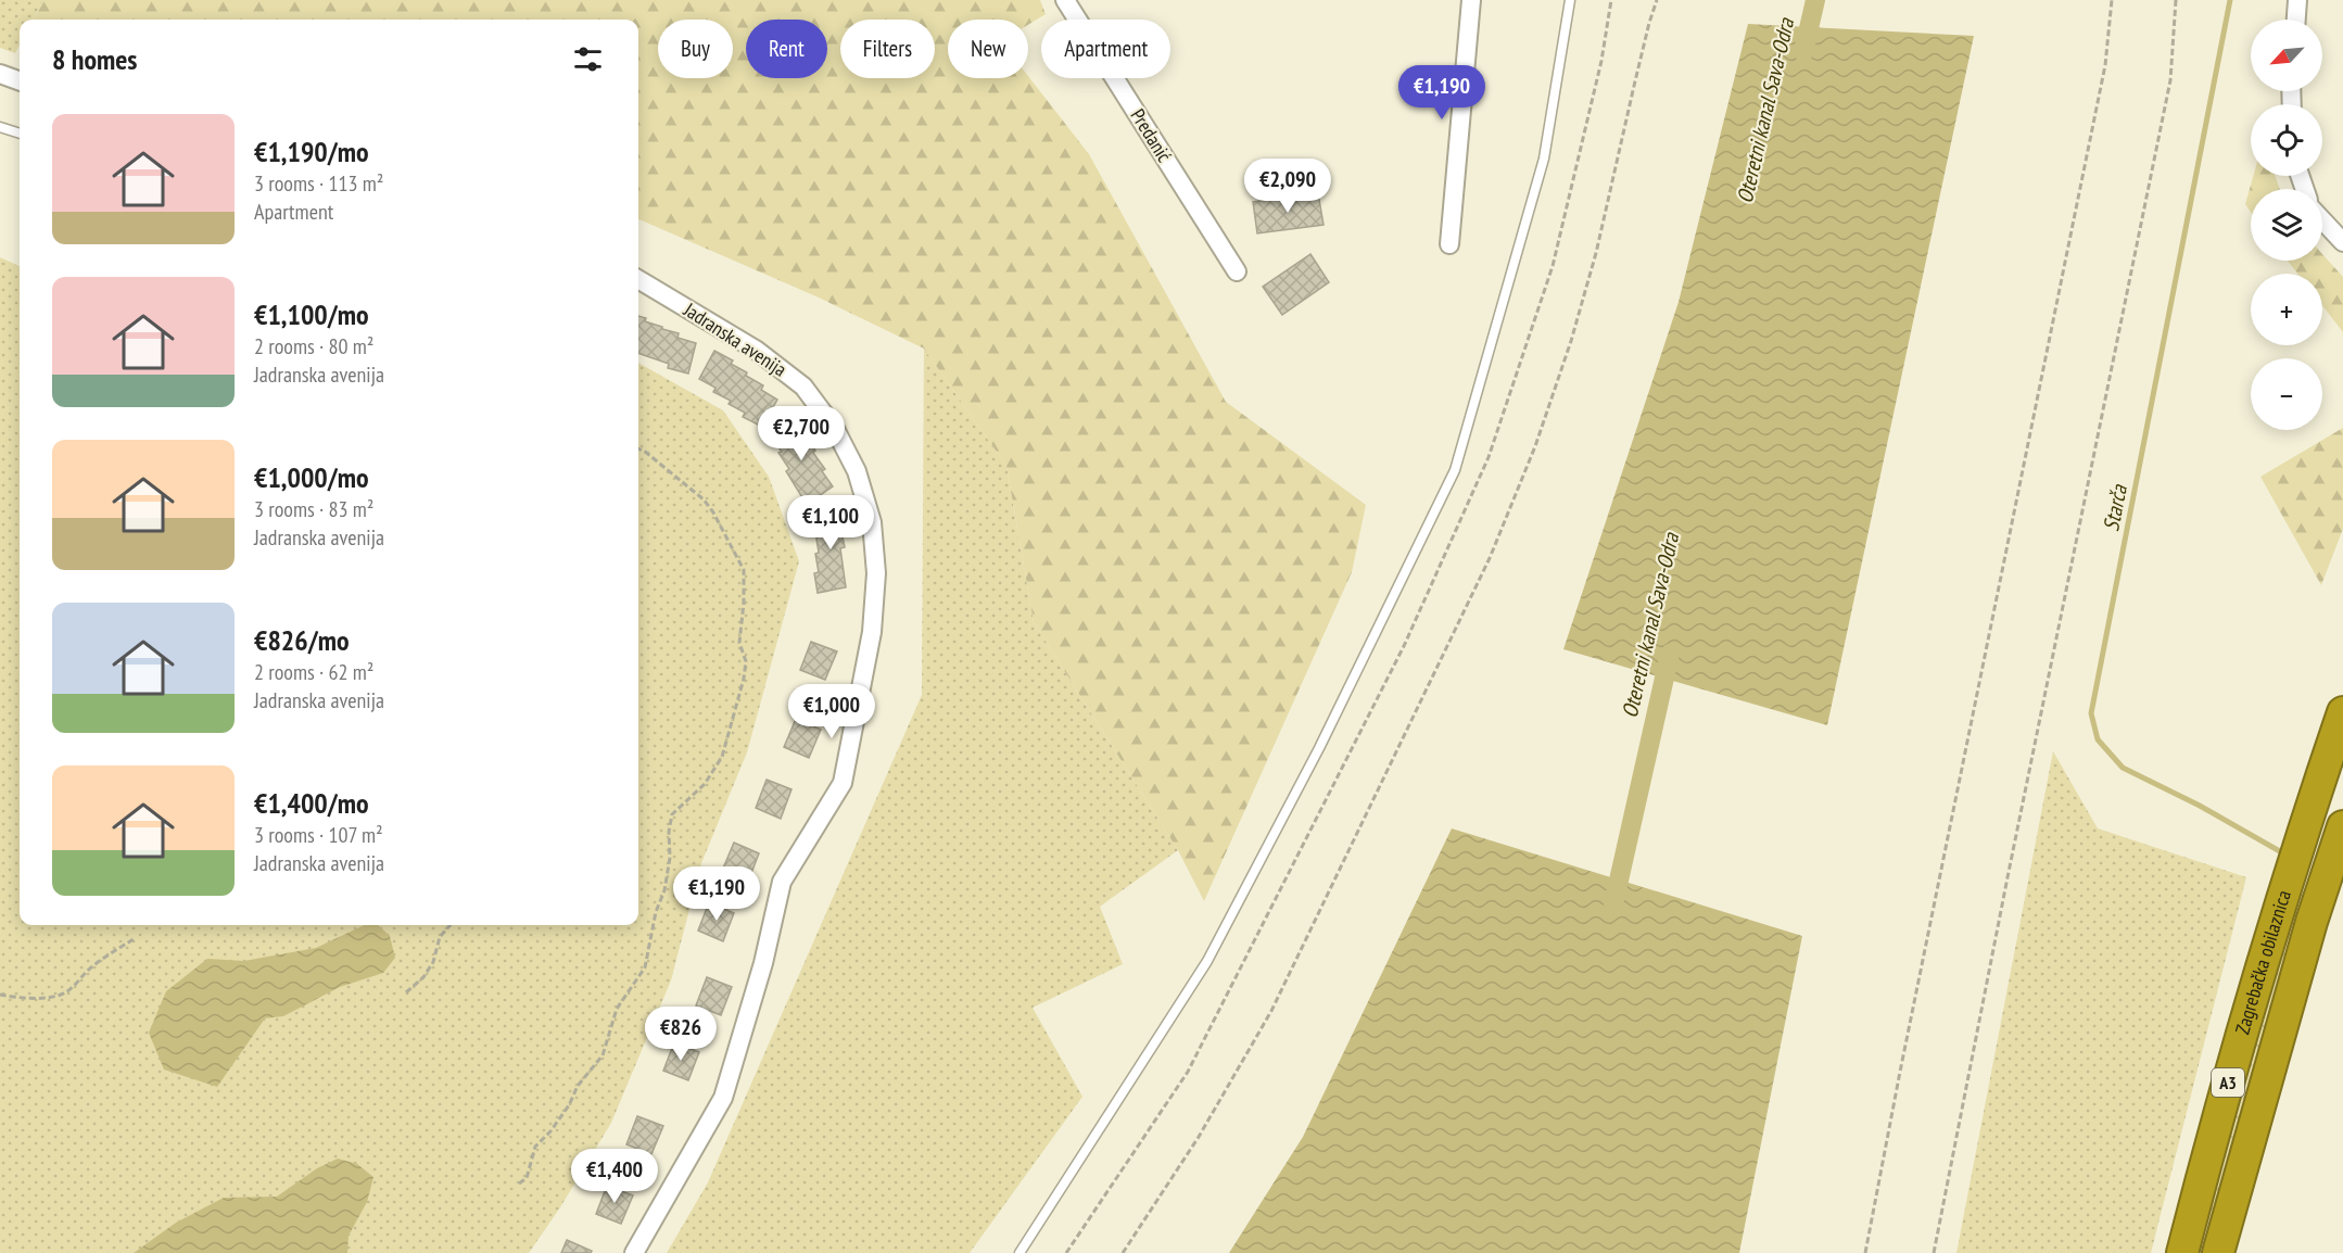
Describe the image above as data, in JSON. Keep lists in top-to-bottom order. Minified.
{"streets":{"highway":["Zagrebačka obilaznica","A3"],"street":["Predanić","Jadranska avenija"]},"water":["Oteretni kanal Sava-Odra","Starča"],"north":"bottom left","page":{"map_buttons":["+","−"],"chip":["Buy","Rent","Filters","New","Apartment"],"heading":"8 homes","price":["€1,190","€2,090","€2,700","€1,100","€1,000","€1,190","€826","€1,400"],"list":[{"name":"€1,190/mo","note":"3 rooms · 113 m² · Apartment"},{"name":"€1,100/mo","note":"2 rooms · 80 m² · Jadranska avenija"},{"name":"€1,000/mo","note":"3 rooms · 83 m² · Jadranska avenija"},{"name":"€826/mo","note":"2 rooms · 62 m² · Jadranska avenija"},{"name":"€1,400/mo","note":"3 rooms · 107 m² · Jadranska avenija"}]}}
